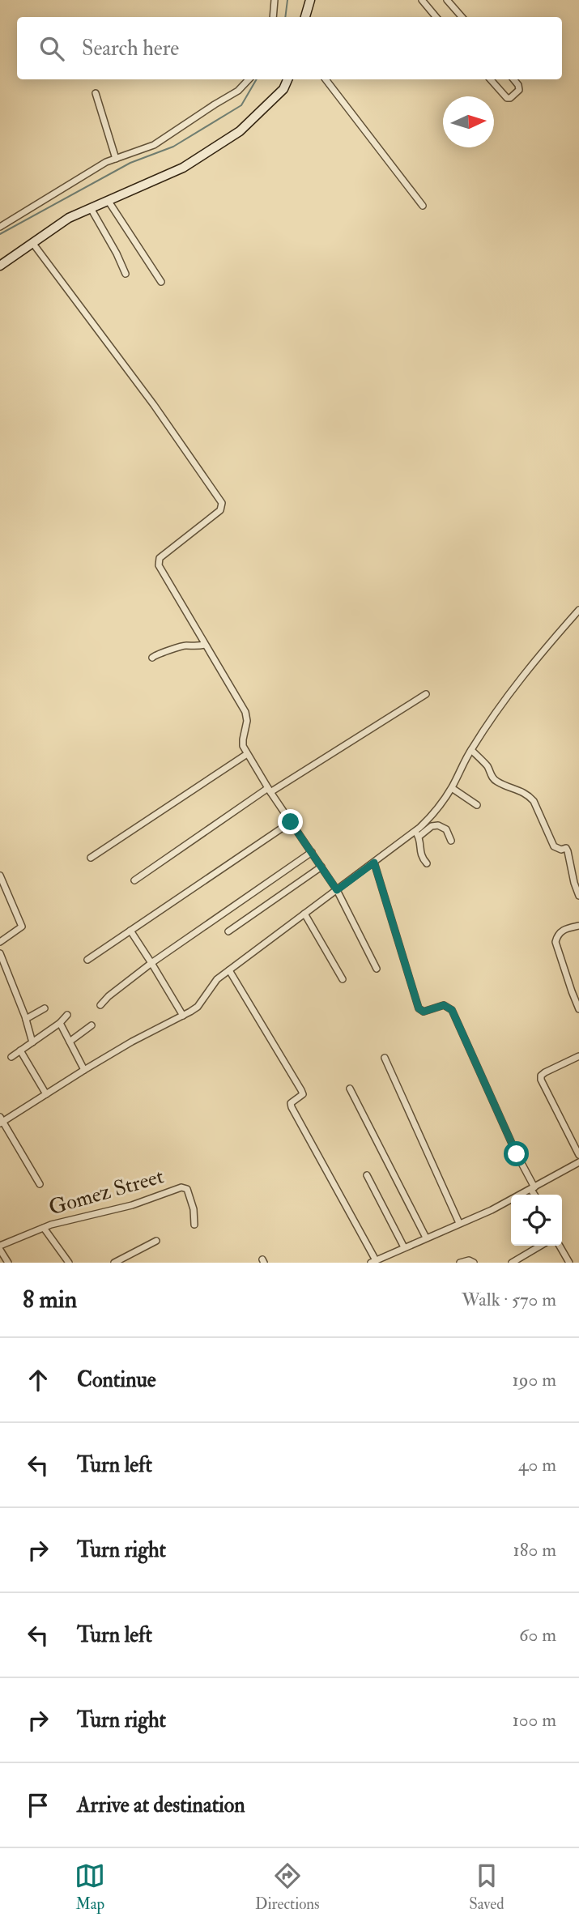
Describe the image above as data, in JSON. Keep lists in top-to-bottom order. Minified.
{"streets":{"street":["Gomez Street"]},"north":"right","page":{"search":"Search here","heading":["8 min","Walk · 570 m"],"list":[["Continue","190 m"],["Turn left","40 m"],["Turn right","180 m"],["Turn left","60 m"],["Turn right","100 m"],"Arrive at destination"],"nav":["Map","Directions","Saved"]}}
